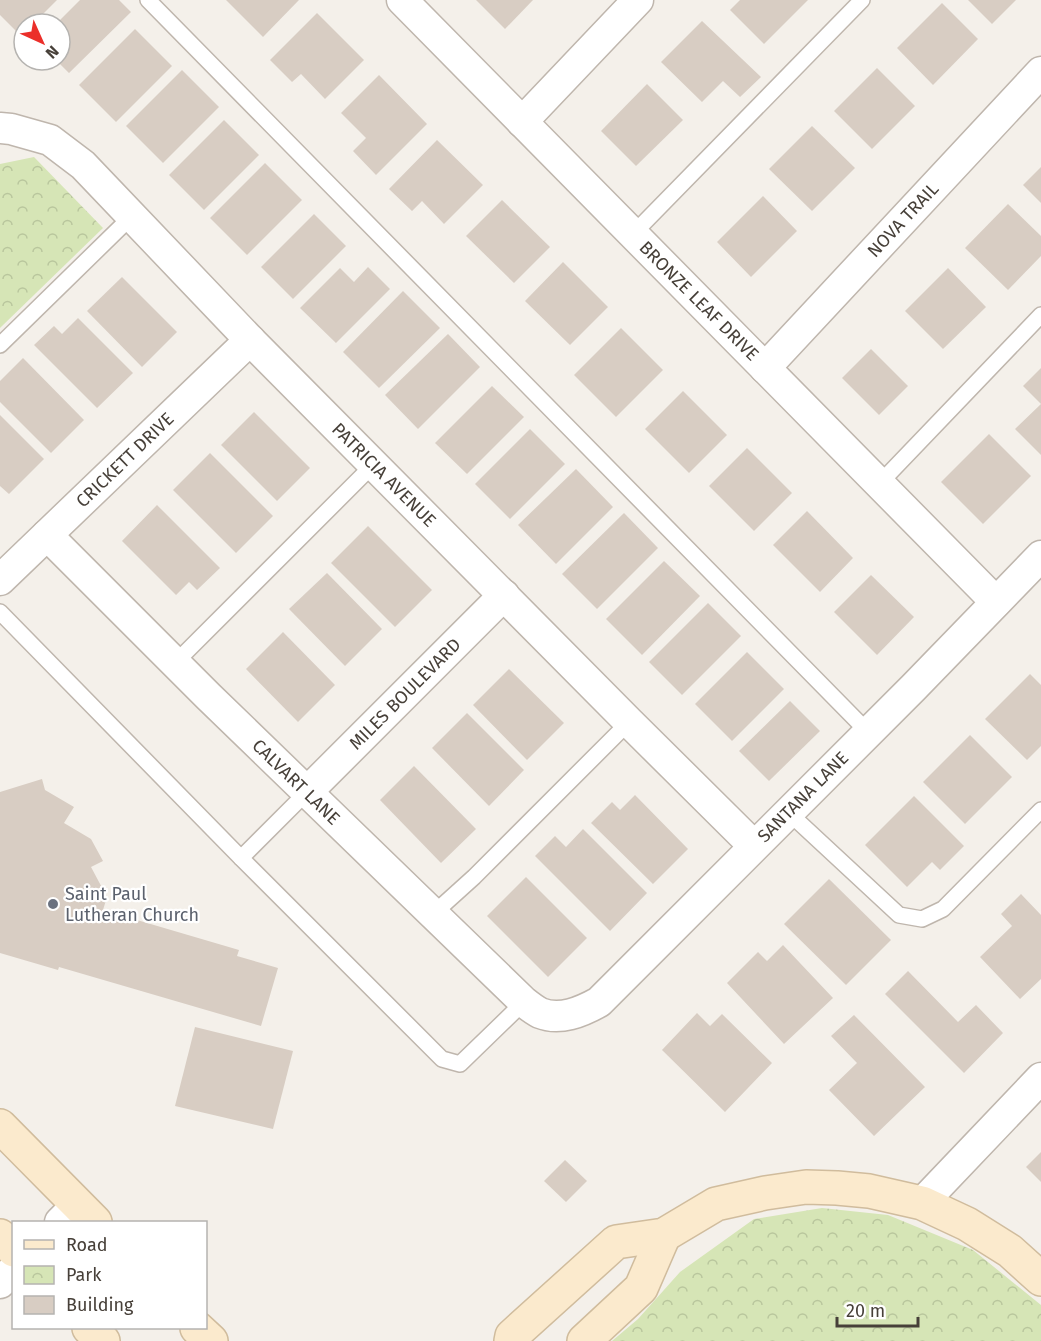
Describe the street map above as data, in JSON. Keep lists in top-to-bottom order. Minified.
{"streets":{"street":["NOVA TRAIL","BRONZE LEAF DRIVE","CRICKETT DRIVE","PATRICIA AVENUE","MILES BOULEVARD","CALVART LANE","SANTANA LANE"]},"crossings":[["NOVA TRAIL","BRONZE LEAF DRIVE"],["BRONZE LEAF DRIVE","SANTANA LANE"],["CRICKETT DRIVE","PATRICIA AVENUE"],["CRICKETT DRIVE","CALVART LANE"],["PATRICIA AVENUE","MILES BOULEVARD"],["PATRICIA AVENUE","SANTANA LANE"],["MILES BOULEVARD","CALVART LANE"],["CALVART LANE","SANTANA LANE"]],"places":["Saint Paul Lutheran Church"],"legend":["Road","Park","Building"],"scale_bar":"20 m","north":"bottom right"}
